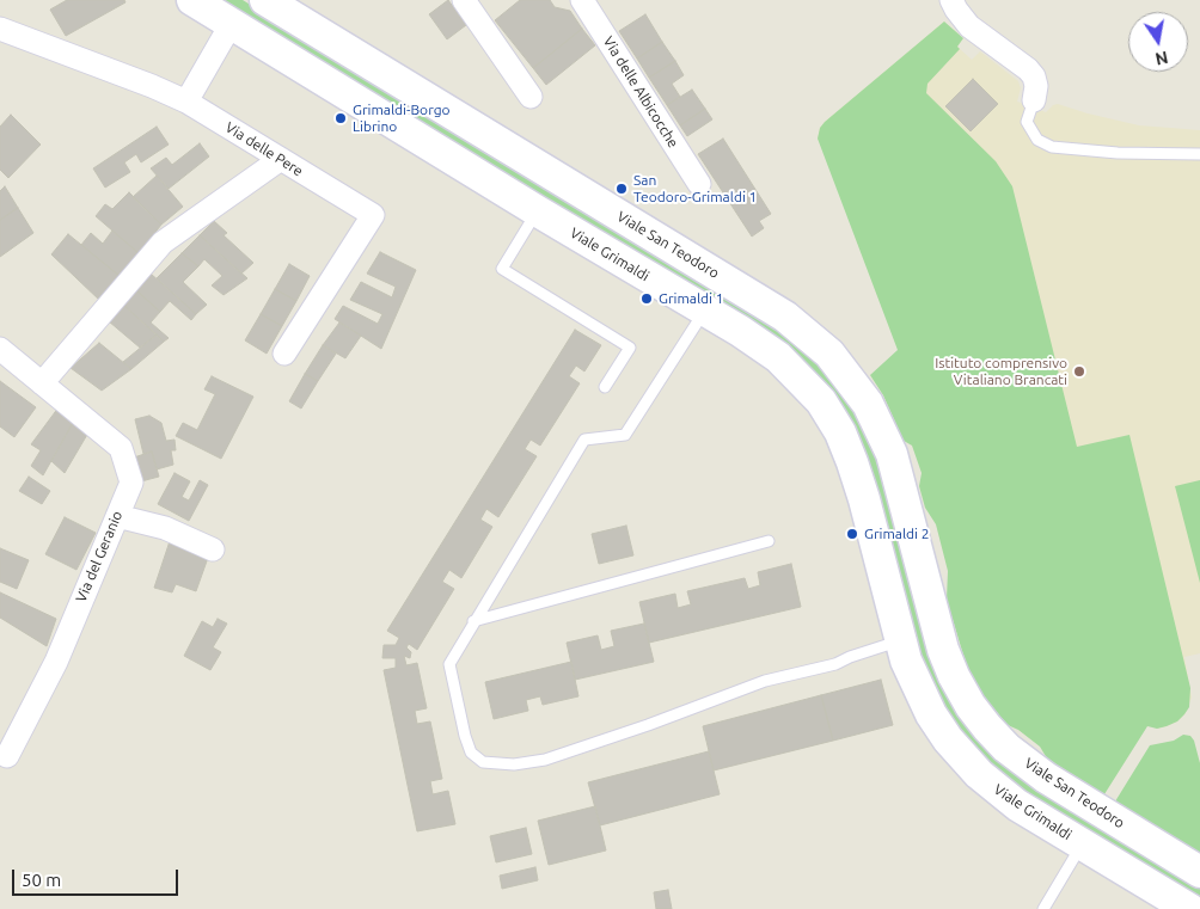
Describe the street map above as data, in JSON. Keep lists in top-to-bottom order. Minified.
{"streets":{"main road":["Viale San Teodoro","Viale Grimaldi"],"street":["Via delle Albicocche","Via delle Pere","Via del Geranio"]},"places":["Grimaldi-Borgo Librino","San Teodoro-Grimaldi 1","Grimaldi 1","Istituto comprensivo Vitaliano Brancati","Grimaldi 2"],"scale_bar":"50 m","north":"bottom"}
